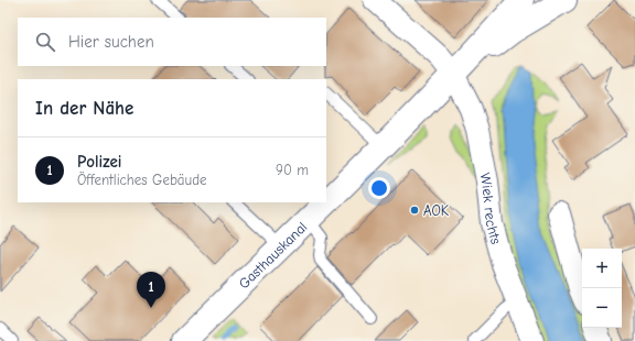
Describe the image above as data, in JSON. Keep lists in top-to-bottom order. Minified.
{"streets":{"street":["Wiek rechts","Gasthauskanal"]},"crossings":[["Wiek rechts","Gasthauskanal"]],"places":["AOK"],"page":{"search":"Hier suchen","heading":"In der Nähe","list":[{"mark":"1","name":"Polizei","note":"Öffentliches Gebäude","value":"90 m"}],"map_buttons":["+","−"],"pins":"1"}}
